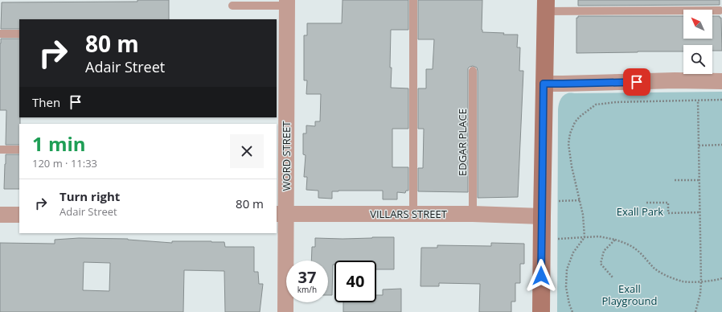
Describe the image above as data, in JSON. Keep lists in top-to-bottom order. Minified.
{"streets":{"street":["WORD STREET","VILLARS STREET"],"lane":["EDGAR PLACE"]},"crossings":[["EDGAR PLACE","VILLARS STREET"],["WORD STREET","VILLARS STREET"]],"parks":["Exall Park","Exall Playground"],"north":"top left","page":{"turn":["80 m","Adair Street"],"then":"Then","heading":["1 min","120 m · 11:33"],"list":[{"name":"Turn right","note":"Adair Street","value":"80 m"}],"speed":"37 km/h","limit":"40"}}
